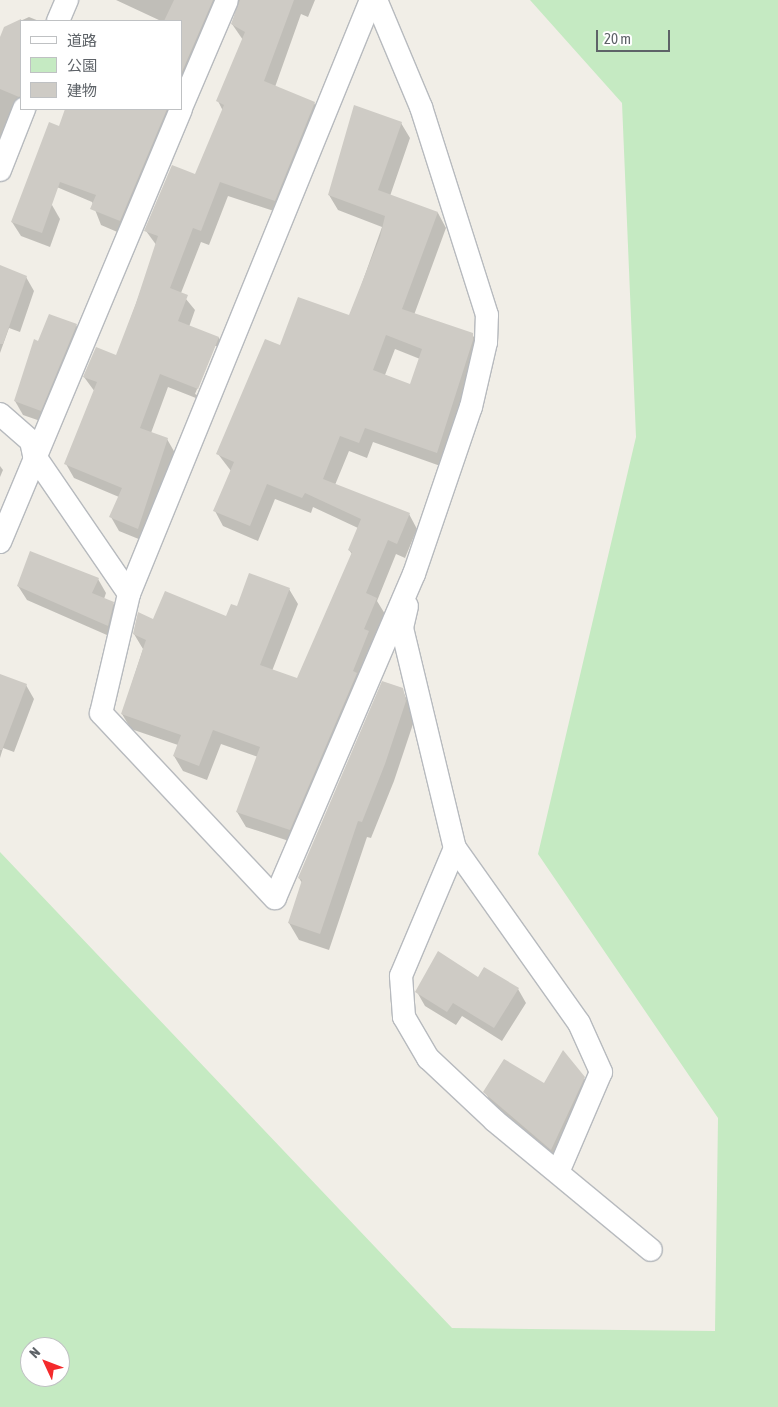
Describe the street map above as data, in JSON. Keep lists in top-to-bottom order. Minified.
{"legend":["道路","公園","建物"],"scale_bar":"20 m","north":"top left"}
